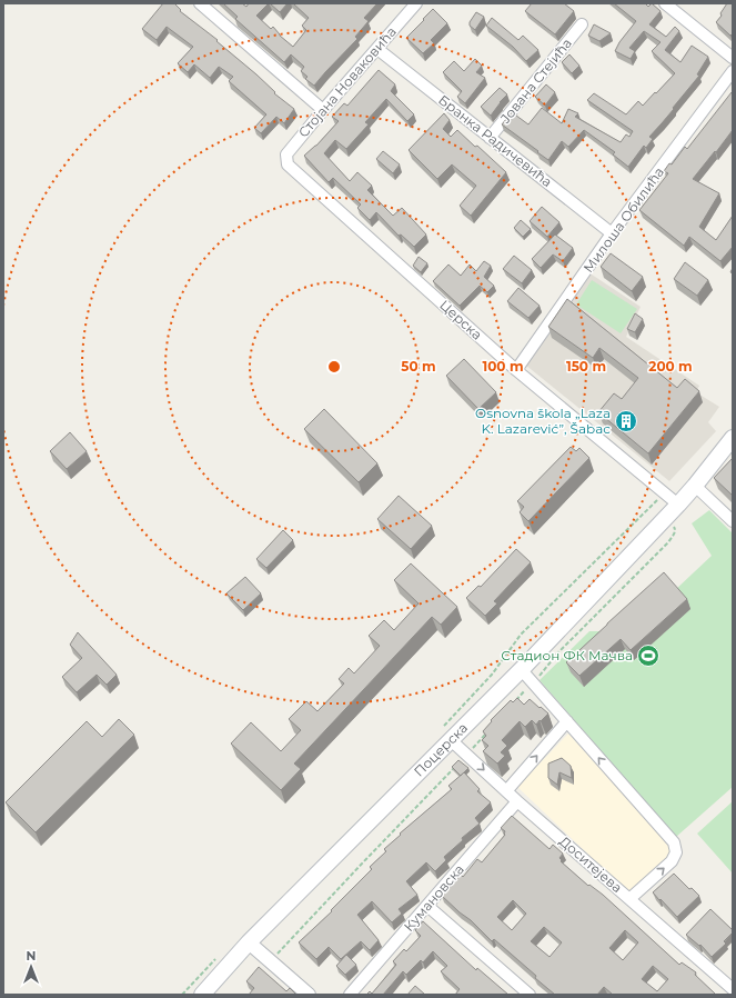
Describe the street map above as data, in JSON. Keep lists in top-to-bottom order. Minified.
{"streets":{"main road":["Поцерска"],"street":["Јована Стејића","Стојана Новаковића","Бранка Радичевића","Милоша Обилића","Церска","Доситејева","Кумановска"]},"crossings":[["Јована Стејића","Бранка Радичевића"],["Стојана Новаковића","Бранка Радичевића"],["Стојана Новаковића","Церска"],["Бранка Радичевића","Милоша Обилића"],["Милоша Обилића","Церска"],["Церска","Поцерска"],["Поцерска","Доситејева"],["Доситејева","Кумановска"]],"places":{"building":["Osnovna škola „Laza K. Lazarević”, Šabac"],"sports":["Стадион ФК Мачва"]},"north":"top","rings":["50 m","100 m","150 m","200 m"]}
